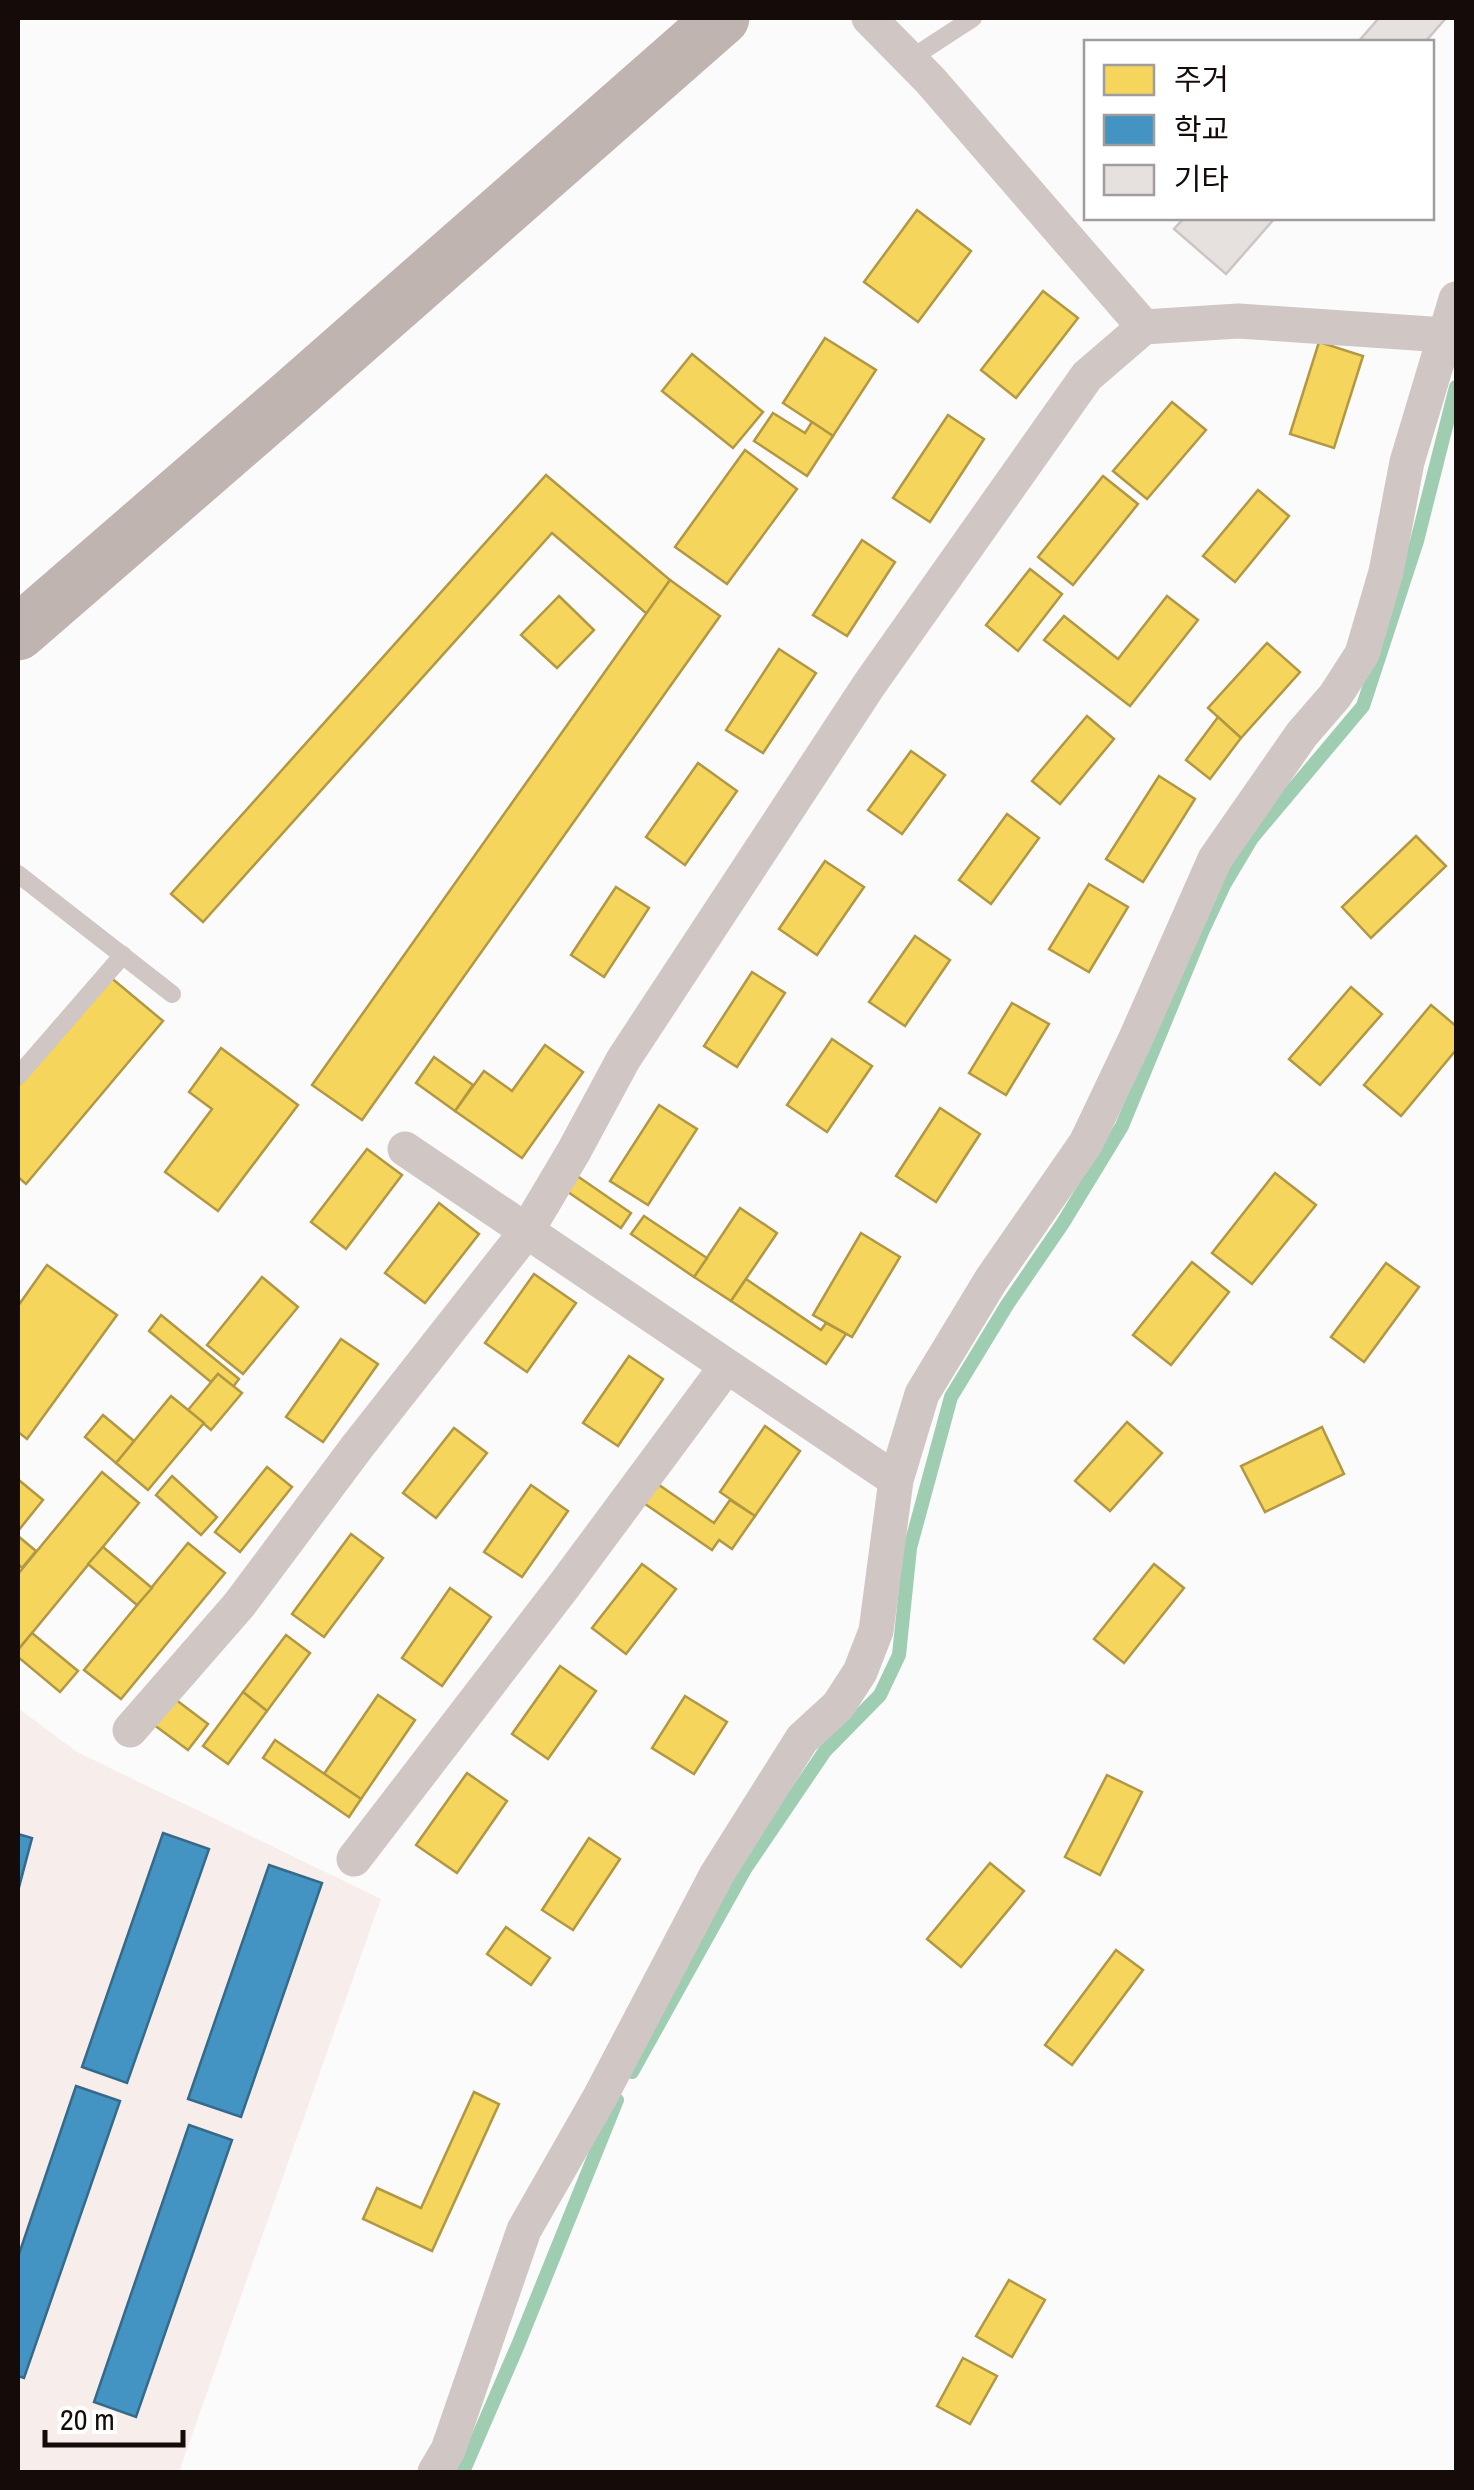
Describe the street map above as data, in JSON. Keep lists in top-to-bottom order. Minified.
{"legend":["주거","학교","기타"],"scale_bar":"20 m"}
